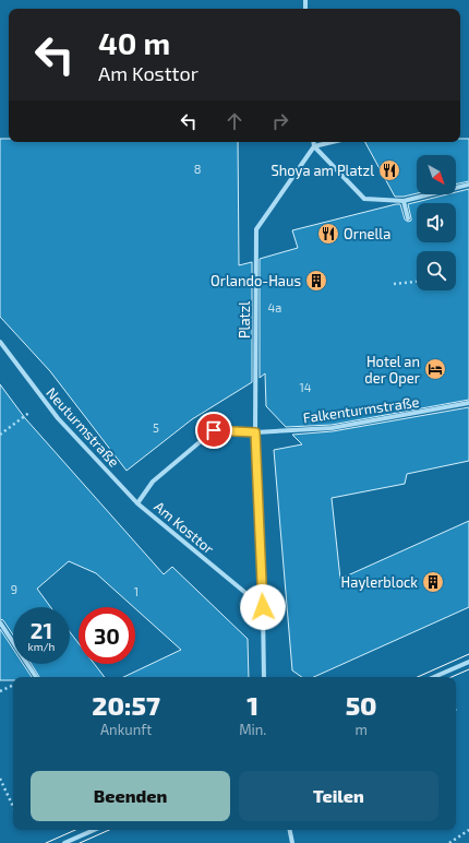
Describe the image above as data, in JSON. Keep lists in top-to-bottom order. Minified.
{"streets":{"street":["Platzl","Falkenturmstraße","Neuturmstraße","Am Kosttor"]},"crossings":[["Platzl","Falkenturmstraße"],["Platzl","Am Kosttor"],["Falkenturmstraße","Am Kosttor"],["Neuturmstraße","Am Kosttor"]],"places":{"restaurant":["Shoya am Platzl","Ornella"],"building":["Orlando-Haus","Haylerblock"],"hotel":["Hotel an der Oper"]},"house_numbers":["8","4a","14","5","9","1"],"north":"bottom right","page":{"turn":["40 m","Am Kosttor"],"speed":"21 km/h","limit":"30","eta":["20:57","Ankunft","1","Min.","50","m"],"buttons":["Beenden","Teilen"]}}
